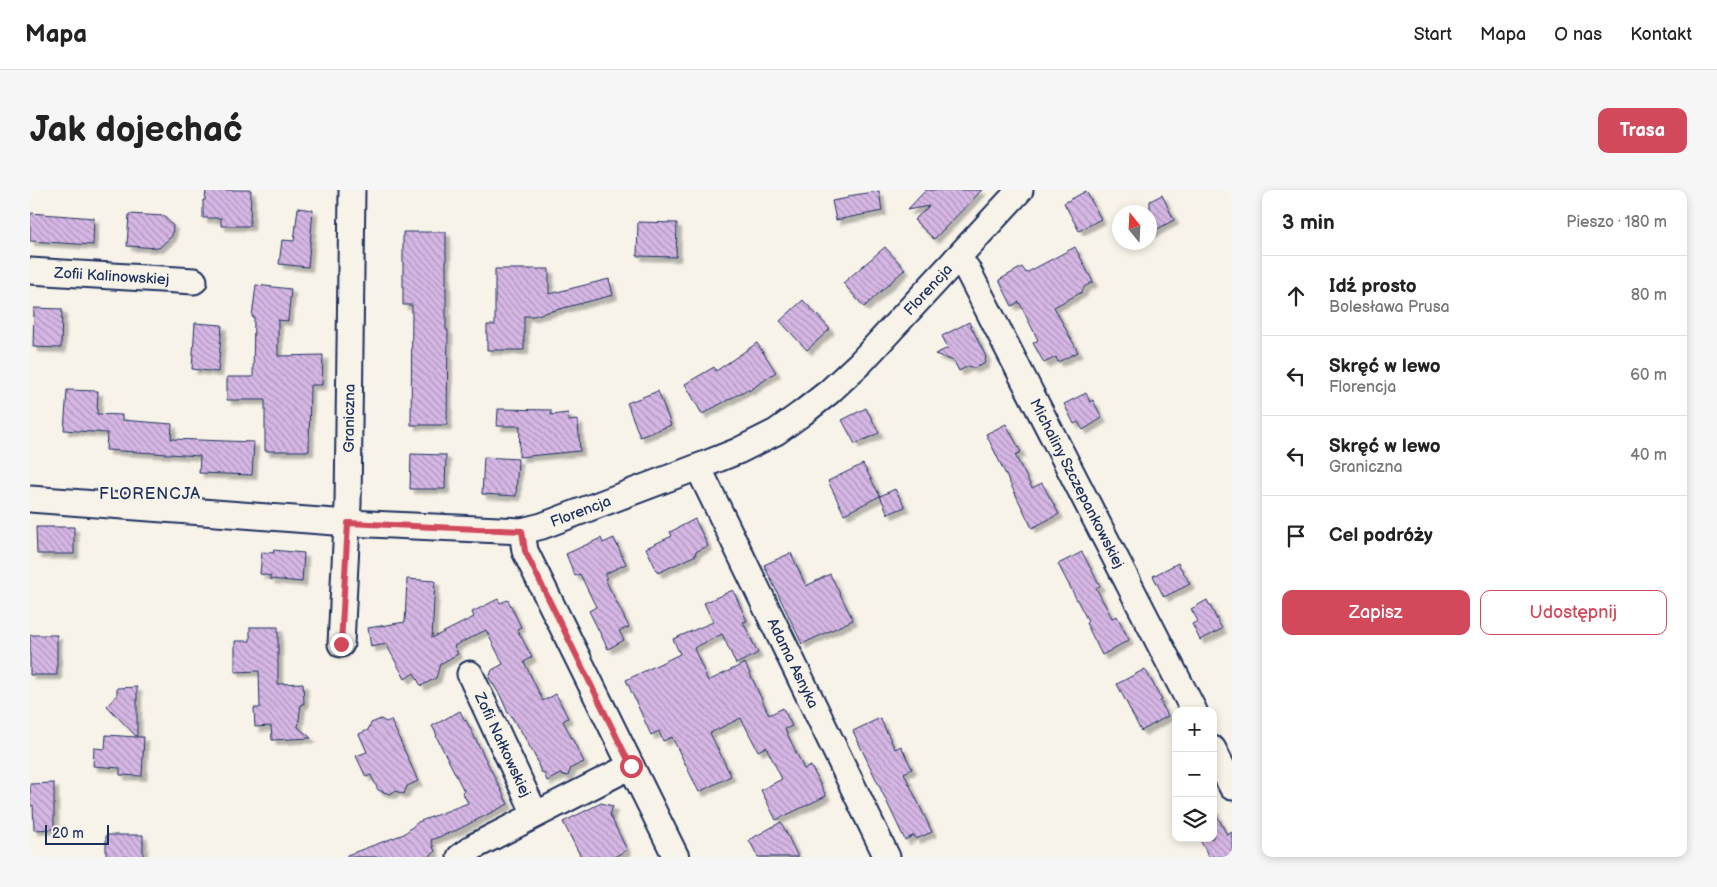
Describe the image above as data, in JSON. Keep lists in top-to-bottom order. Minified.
{"streets":{"street":["Zofii Kalinowskiej","Florencja","Graniczna","Michaliny Szczepankowskiej","Adama Asnyka","Zofii Nałkowskiej"]},"crossings":[["Florencja","Graniczna"],["Florencja","Michaliny Szczepankowskiej"],["Florencja","Adama Asnyka"]],"districts":["FLORENCJA"],"scale_bar":"20 m","north":"top","page":{"header":"Mapa","nav":["Start","Mapa","O nas","Kontakt"],"buttons":["Trasa",["Zapisz","Udostępnij"]],"title":"Jak dojechać","heading":["3 min","Pieszo · 180 m"],"list":[["Idź prosto","Bolesława Prusa","80 m"],["Skręć w lewo","Florencja","60 m"],["Skręć w lewo","Graniczna","40 m"],"Cel podróży"],"map_buttons":["+","−"],"scale":"20 m"}}
